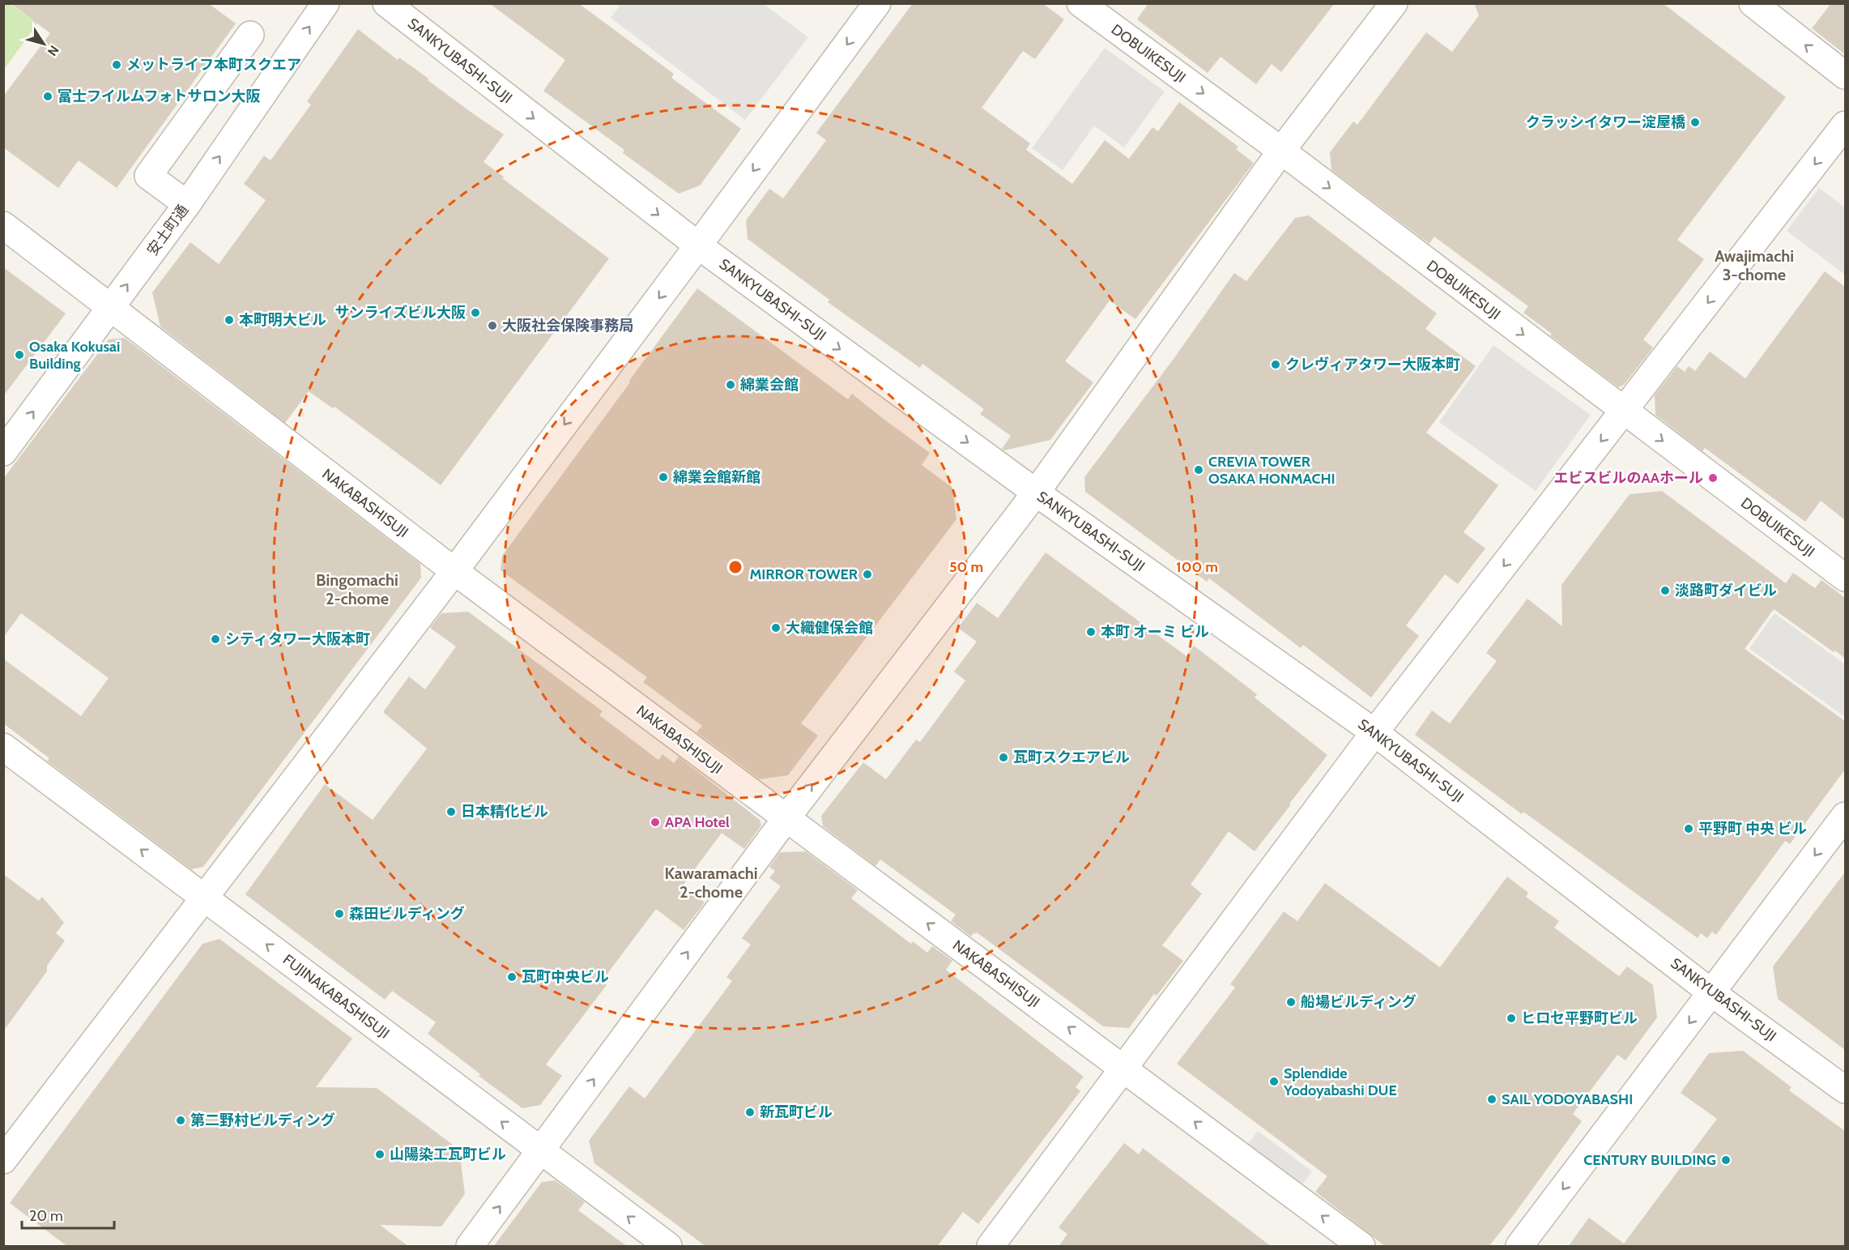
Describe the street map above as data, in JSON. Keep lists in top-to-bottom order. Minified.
{"streets":{"street":["DOBUIKESUJI","SANKYUBASHI-SUJI","安土町通","NAKABASHISUJI","FUJINAKABASHISUJI"]},"crossings":[["安土町通","NAKABASHISUJI"]],"one_way":["DOBUIKESUJI","SANKYUBASHI-SUJI","安土町通","NAKABASHISUJI","FUJINAKABASHISUJI"],"districts":["Awajimachi 3-chome","Bingomachi 2-chome","Kawaramachi 2-chome"],"places":["メットライフ本町スクエア","富士フイルムフォトサロン大阪","クラッシイタワー淀屋橋","サンライズビル大阪","本町明大ビル","大阪社会保険事務局","Osaka Kokusai Building","クレヴィアタワー大阪本町","綿業会館","CREVIA TOWER OSAKA HONMACHI","綿業会館新館","エビスビルのAAホール","MIRROR TOWER","淡路町ダイビル","大織健保会館","本町 オーミ ビル","シティタワー大阪本町","瓦町スクエアビル","日本精化ビル","APA Hotel","平野町 中央 ビル","森田ビルディング","瓦町中央ビル","船場ビルディング","ヒロセ平野町ビル","Splendide Yodoyabashi DUE","SAIL YODOYABASHI","新瓦町ビル","第二野村ビルディング","山陽染工瓦町ビル","CENTURY BUILDING"],"scale_bar":"20 m","north":"bottom right","rings":["50 m","100 m"]}
